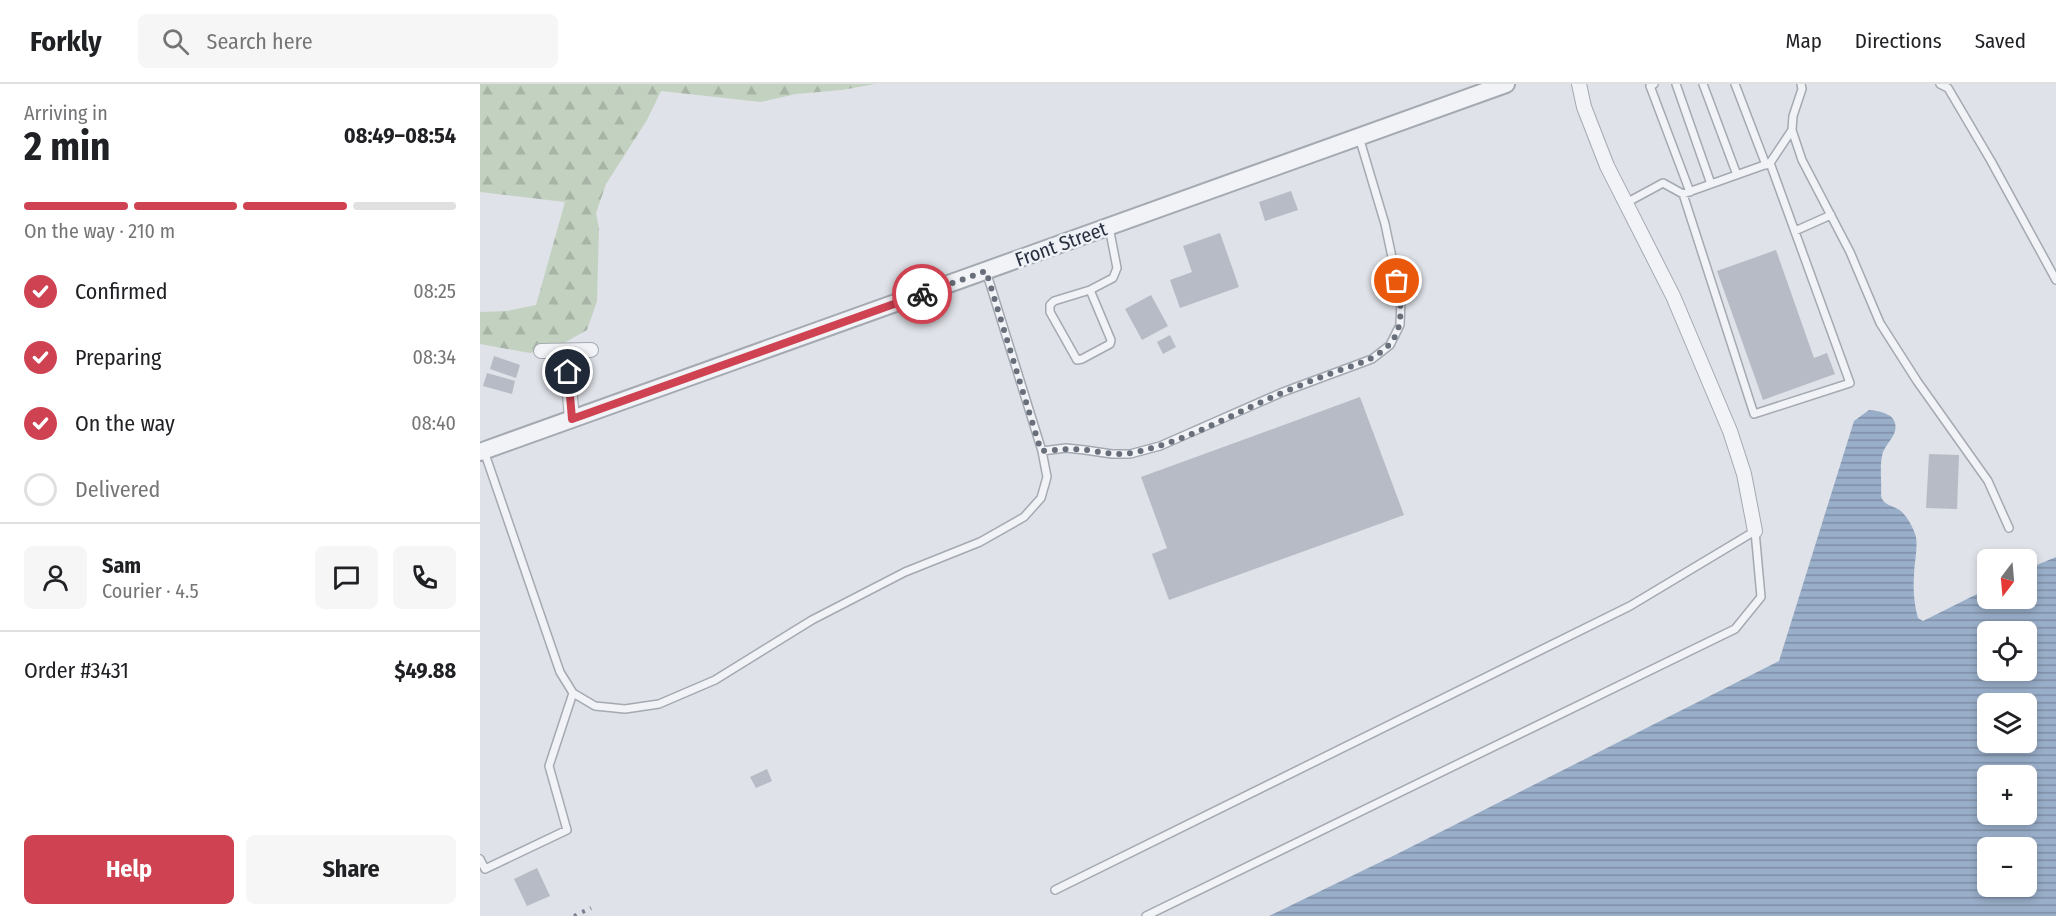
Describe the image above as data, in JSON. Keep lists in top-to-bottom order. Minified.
{"streets":{"street":["Front Street"]},"north":"bottom","page":{"header":"Forkly","search":"Search here","nav":["Map","Directions","Saved"],"heading":["2 min","Arriving in","08:49–08:54"],"panel":["Sam","Courier · 4.5","Order #3431","$49.88"],"bar":"On the way · 210 m","list":[["Confirmed","08:25"],["Preparing","08:34"],["On the way","08:40"],"Delivered"],"map_buttons":["+","−"],"buttons":["Help","Share"]}}
